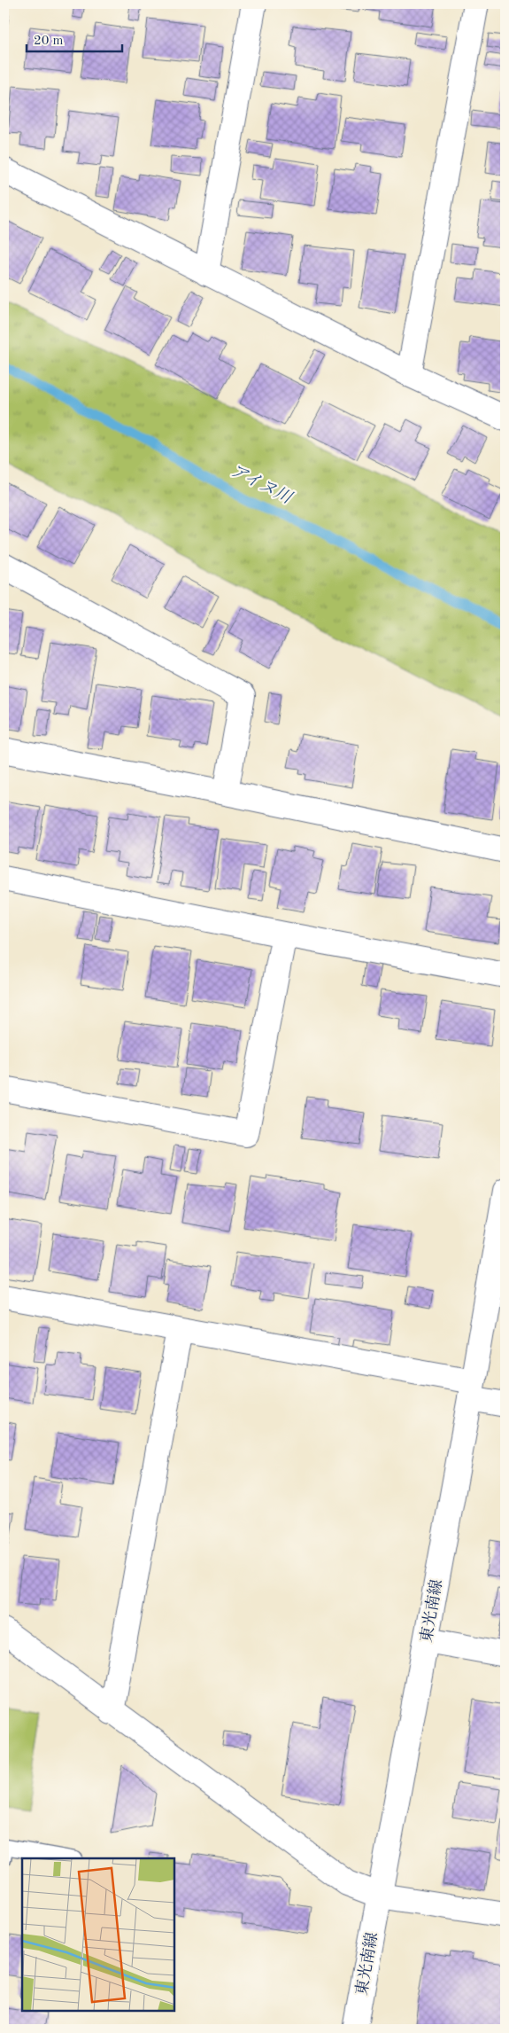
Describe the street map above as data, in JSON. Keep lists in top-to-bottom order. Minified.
{"streets":{"street":["東光南線"]},"water":["アイヌ川"],"scale_bar":"20 m"}
